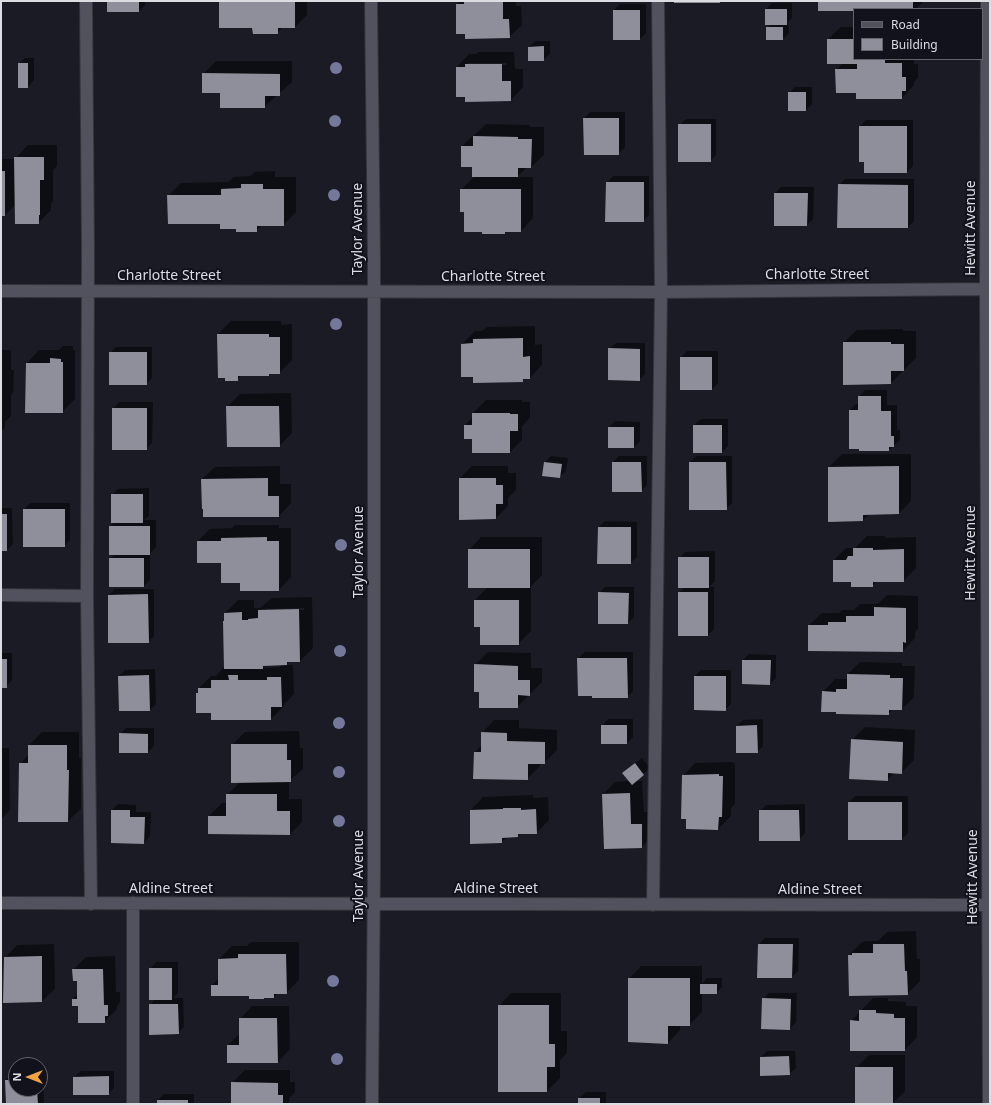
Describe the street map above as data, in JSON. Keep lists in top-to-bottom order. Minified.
{"streets":{"street":["Hewitt Avenue","Taylor Avenue","Charlotte Street","Aldine Street"]},"crossings":[["Hewitt Avenue","Charlotte Street"],["Hewitt Avenue","Aldine Street"],["Taylor Avenue","Charlotte Street"],["Taylor Avenue","Aldine Street"]],"legend":["Road","Building"],"north":"left"}
